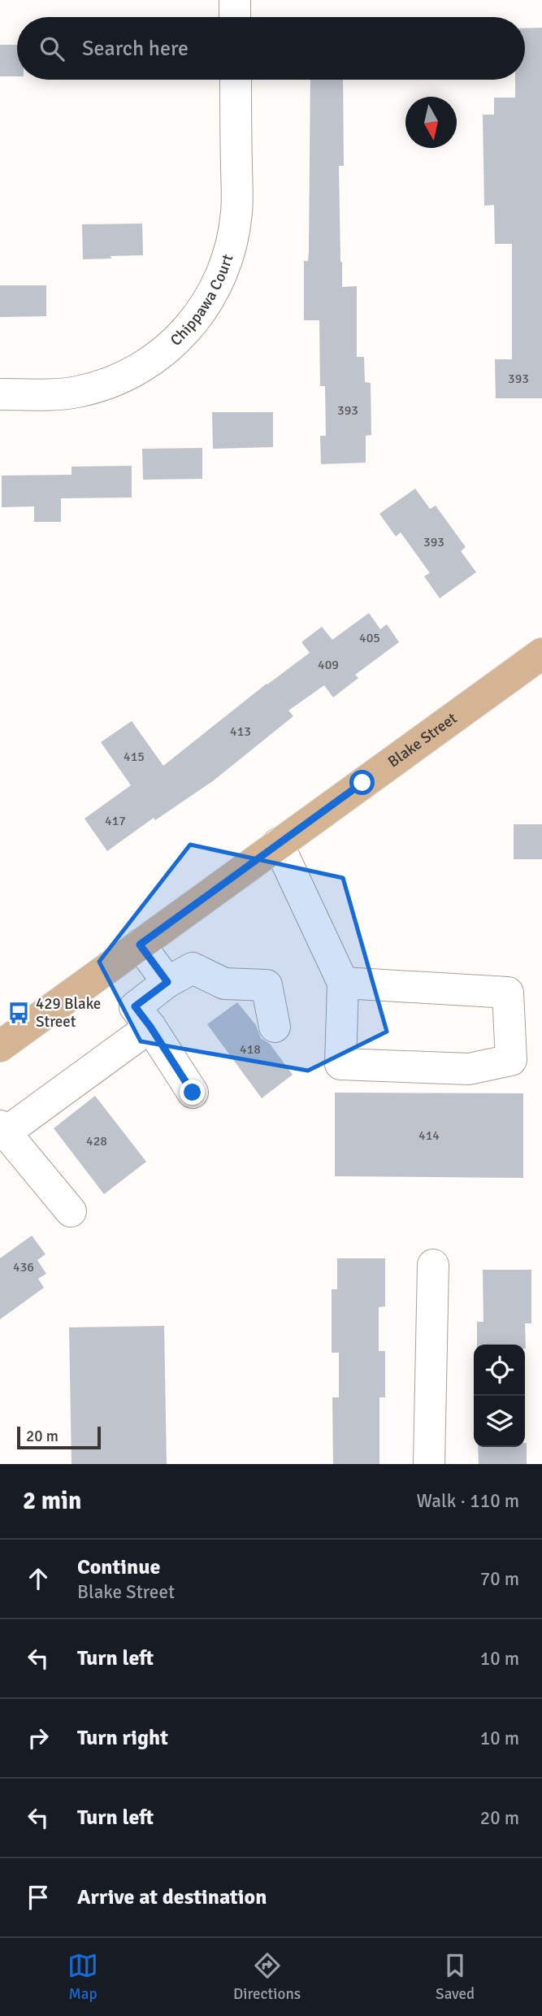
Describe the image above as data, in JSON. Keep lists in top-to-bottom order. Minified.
{"streets":{"main road":["Blake Street"],"street":["Chippawa Court"]},"places":{"bus stop":["429 Blake Street"]},"house_numbers":["393","393","393","405","409","413","415","417","418","414","428","436"],"scale_bar":"20 m","north":"bottom","page":{"search":"Search here","scale":"20 m","heading":["2 min","Walk · 110 m"],"list":[["Continue","Blake Street","70 m"],["Turn left","10 m"],["Turn right","10 m"],["Turn left","20 m"],"Arrive at destination"],"nav":["Map","Directions","Saved"]}}
